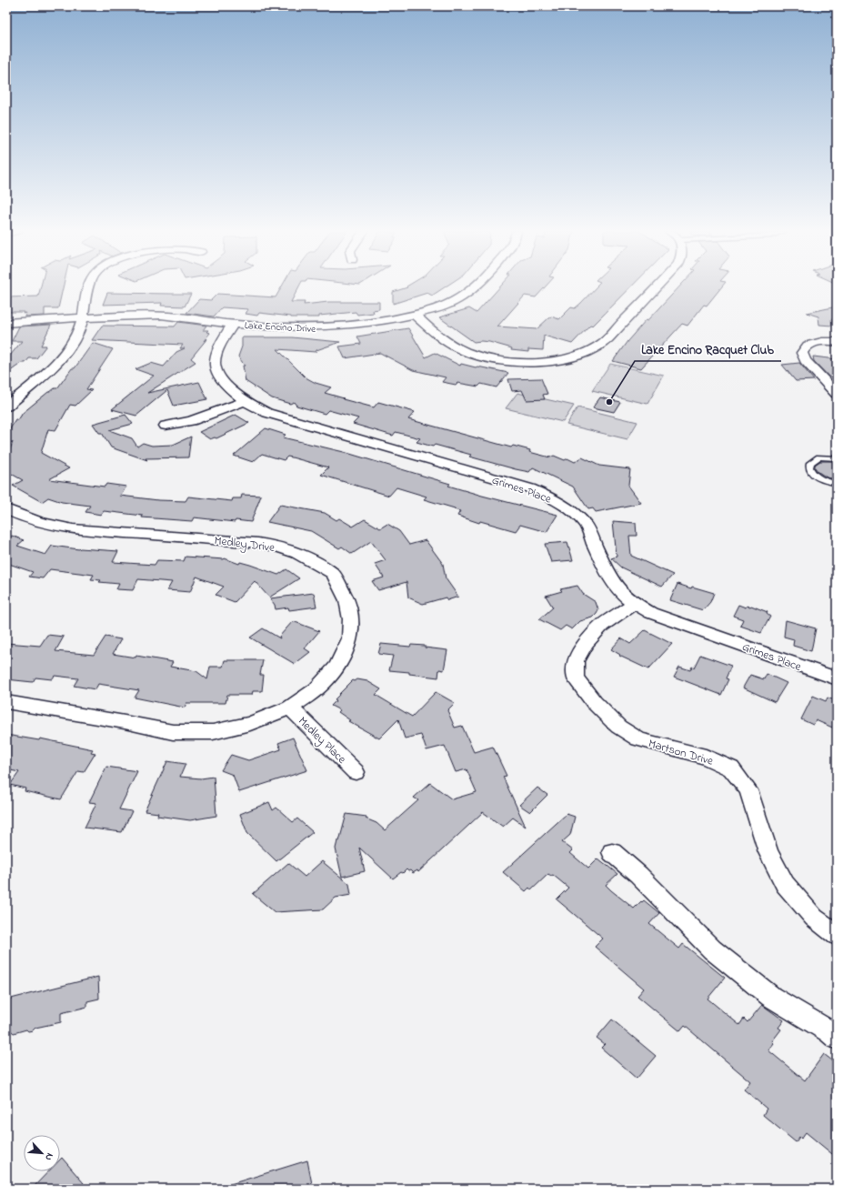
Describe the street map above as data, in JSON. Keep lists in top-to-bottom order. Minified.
{"streets":{"street":["Lake Encino Drive","Grimes Place","Medley Drive","Medley Place","Martson Drive"]},"crossings":[["Lake Encino Drive","Grimes Place"],["Grimes Place","Martson Drive"],["Medley Drive","Medley Place"]],"places":["Lake Encino Racquet Club"],"north":"bottom right"}
